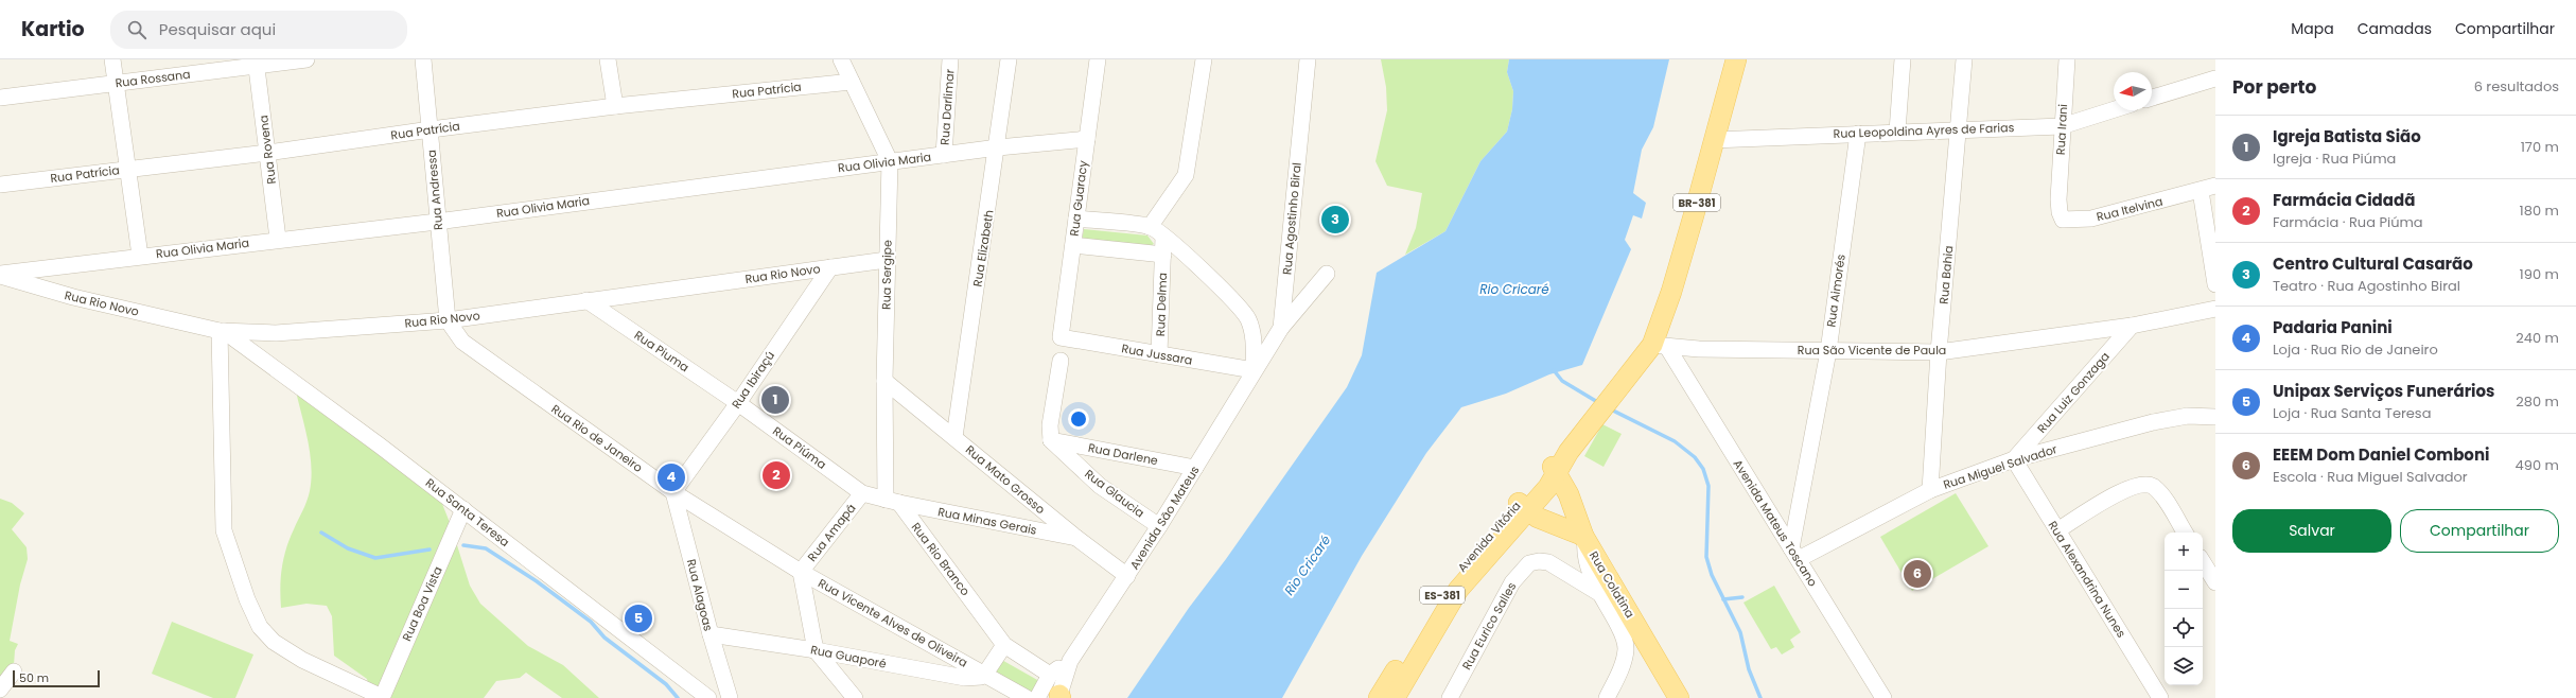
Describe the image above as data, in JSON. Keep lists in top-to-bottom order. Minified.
{"streets":{"main road":["BR-381","Avenida Vitória","Rua Colatina","ES-381"],"street":["Rua Rossana","Rua Patrícia","Rua Darlimar","Rua Irani","Rua Leopoldina Ayres de Farias","Rua Rovena","Rua Olivia Maria","Rua Andressa","Rua Guaracy","Rua Itelvina","Rua Agostinho Biral","Rua Elizabeth","Rua Rio Novo","Rua Sergipe","Rua Bahia","Rua Aimorés","Rua Delma","Rua São Vicente de Paula","Rua Piuma","Rua Jussara","Rua Ibiraçú","Rua Luiz Gonzaga","Rua Rio de Janeiro","Rua Piúma","Rua Darlene","Rua Miguel Salvador","Rua Mato Grosso","Rua Glaucia","Rua Santa Teresa","Avenida São Mateus","Rua Minas Gerais","Avenida Mateus Toscano","Rua Amapá","Rua Rio Branco","Rua Alexandrina Nunes","Rua Alagoas","Rua Boa Vista","Rua Vicente Alves de Oliveira","Rua Eurico Salles","Rua Guaporé"]},"crossings":[["Rua Rossana","Rua Rovena"],["Rua Patrícia","Rua Rovena"],["Rua Patrícia","Rua Andressa"],["Rua Patrícia","Rua Sergipe"],["Rua Darlimar","Rua Olivia Maria"],["Rua Irani","Rua Leopoldina Ayres de Farias"],["Rua Irani","Rua Itelvina"],["Rua Leopoldina Ayres de Farias","BR-381"],["Rua Leopoldina Ayres de Farias","Rua Bahia"],["Rua Leopoldina Ayres de Farias","Rua Aimorés"],["Rua Rovena","Rua Olivia Maria"],["Rua Olivia Maria","Rua Andressa"],["Rua Olivia Maria","Rua Guaracy"],["Rua Olivia Maria","Rua Elizabeth"],["Rua Olivia Maria","Rua Rio Novo"],["Rua Olivia Maria","Rua Sergipe"],["Rua Andressa","Rua Rio Novo"],["Rua Andressa","Rua Rio de Janeiro"],["Rua Guaracy","Rua Jussara"],["BR-381","Rua São Vicente de Paula"],["BR-381","Avenida Mateus Toscano"],["BR-381","Avenida Vitória"],["BR-381","Rua Colatina"],["Rua Agostinho Biral","Rua Jussara"],["Rua Agostinho Biral","Avenida São Mateus"],["Rua Elizabeth","Rua Mato Grosso"],["Rua Rio Novo","Rua Sergipe"],["Rua Rio Novo","Rua Piuma"],["Rua Rio Novo","Rua Ibiraçú"],["Rua Rio Novo","Rua Rio de Janeiro"],["Rua Rio Novo","Rua Santa Teresa"],["Rua Sergipe","Rua Mato Grosso"],["Rua Sergipe","Rua Minas Gerais"],["Rua Sergipe","Rua Rio Branco"],["Rua Bahia","Rua São Vicente de Paula"],["Rua Bahia","Rua Miguel Salvador"],["Rua Aimorés","Rua São Vicente de Paula"],["Rua Aimorés","Rua Miguel Salvador"],["Rua Aimorés","Avenida Mateus Toscano"],["Rua Delma","Rua Jussara"],["Rua São Vicente de Paula","Rua Luiz Gonzaga"],["Rua São Vicente de Paula","Avenida Mateus Toscano"],["Rua Piuma","Rua Ibiraçú"],["Rua Piuma","Rua Piúma"],["Rua Jussara","Avenida São Mateus"],["Rua Ibiraçú","Rua Rio de Janeiro"],["Rua Ibiraçú","Rua Piúma"],["Rua Ibiraçú","Rua Alagoas"],["Rua Luiz Gonzaga","Rua Miguel Salvador"],["Rua Luiz Gonzaga","Rua Alexandrina Nunes"],["Rua Rio de Janeiro","Rua Amapá"],["Rua Rio de Janeiro","Rua Alagoas"],["Rua Rio de Janeiro","Rua Vicente Alves de Oliveira"],["Rua Piúma","Rua Amapá"],["Rua Darlene","Rua Glaucia"],["Rua Darlene","Avenida São Mateus"],["Rua Miguel Salvador","Avenida Mateus Toscano"],["Rua Miguel Salvador","Rua Alexandrina Nunes"],["Rua Mato Grosso","Avenida São Mateus"],["Rua Mato Grosso","Rua Minas Gerais"],["Rua Glaucia","Avenida São Mateus"],["Rua Santa Teresa","Rua Boa Vista"],["Rua Minas Gerais","Rua Rio Branco"],["Rua Amapá","Rua Vicente Alves de Oliveira"],["Avenida Vitória","Rua Colatina"],["Rua Alagoas","Rua Guaporé"],["Rua Vicente Alves de Oliveira","Rua Guaporé"]],"water":["Rio Cricaré"],"scale_bar":"50 m","north":"left","page":{"header":"Kartio","search":"Pesquisar aqui","nav":["Mapa","Camadas","Compartilhar"],"heading":["Por perto","6 resultados"],"list":[{"mark":"1","name":"Igreja Batista Sião","note":"Igreja · Rua Piúma","value":"170 m"},{"mark":"2","name":"Farmácia Cidadã","note":"Farmácia · Rua Piúma","value":"180 m"},{"mark":"3","name":"Centro Cultural Casarão","note":"Teatro · Rua Agostinho Biral","value":"190 m"},{"mark":"4","name":"Padaria Panini","note":"Loja · Rua Rio de Janeiro","value":"240 m"},{"mark":"5","name":"Unipax Serviços Funerários","note":"Loja · Rua Santa Teresa","value":"280 m"},{"mark":"6","name":"EEEM Dom Daniel Comboni","note":"Escola · Rua Miguel Salvador","value":"490 m"}],"pins":["3","1","2","4","6","5"],"buttons":["Salvar","Compartilhar"],"map_buttons":["+","−"],"scale":"50 m"}}
